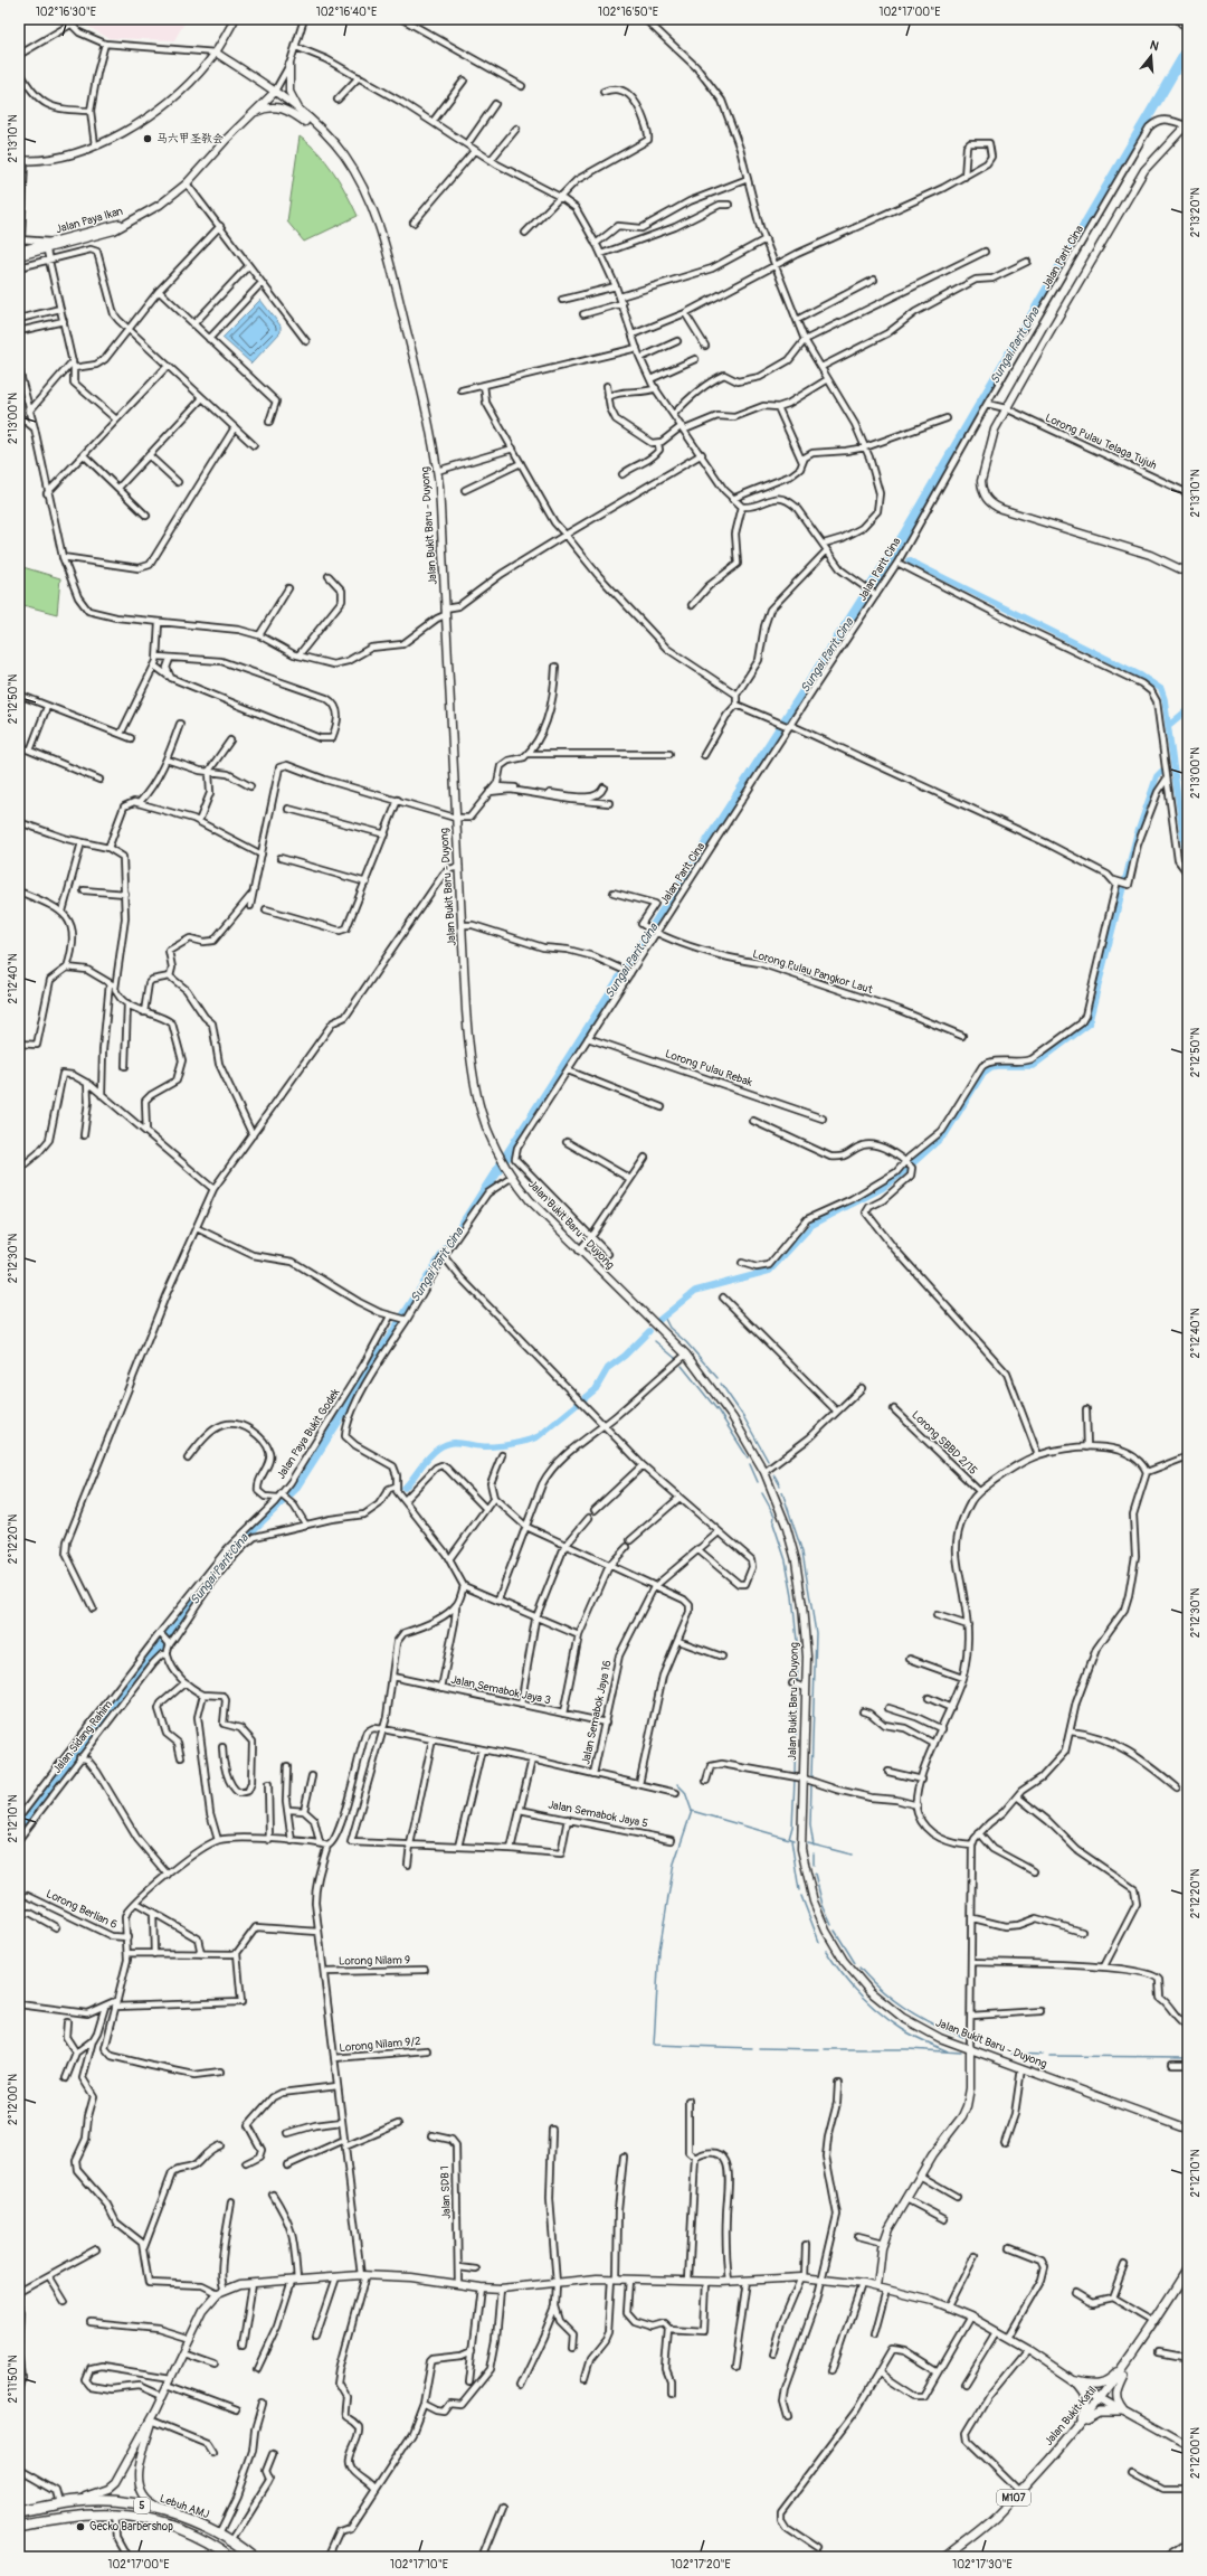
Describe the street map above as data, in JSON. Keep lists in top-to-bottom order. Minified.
{"streets":{"highway":["5","Lebuh AMJ"],"main road":["Jalan Paya Ikan","Jalan Bukit Baru - Duyong","Jalan Bukit Katil","M107"],"street":["Jalan Parit Cina","Lorong Pulau Telaga Tujuh","Lorong Pulau Pangkor Laut","Lorong Pulau Rebak","Jalan Paya Bukit Godek","Lorong SBBD 2/15","Jalan Semabok Jaya 3","Jalan Semabok Jaya 16","Jalan Sidang Rahim","Jalan Semabok Jaya 5","Lorong Berlian 6","Lorong Nilam 9","Lorong Nilam 9/2","Jalan SDB 1"]},"crossings":[["Jalan Paya Ikan","Jalan Bukit Baru - Duyong"],["Jalan Parit Cina","Lorong Pulau Telaga Tujuh"],["Jalan Parit Cina","Lorong Pulau Pangkor Laut"],["Jalan Parit Cina","Lorong Pulau Rebak"],["Jalan Semabok Jaya 3","Jalan Semabok Jaya 16"]],"water":["Sungai Parit Cina"],"places":["马六甲圣教会","Gecko Barbershop"],"north":"top","coordinates":["102°16'30\"E","102°16'40\"E","102°16'50\"E","102°17'00\"E","2°13'10\"N","2°13'20\"N","2°13'00\"N","2°12'50\"N","2°12'40\"N","2°12'30\"N","2°12'20\"N","2°12'10\"N","2°12'00\"N","2°11'50\"N","102°17'10\"E","102°17'20\"E","102°17'30\"E"]}
